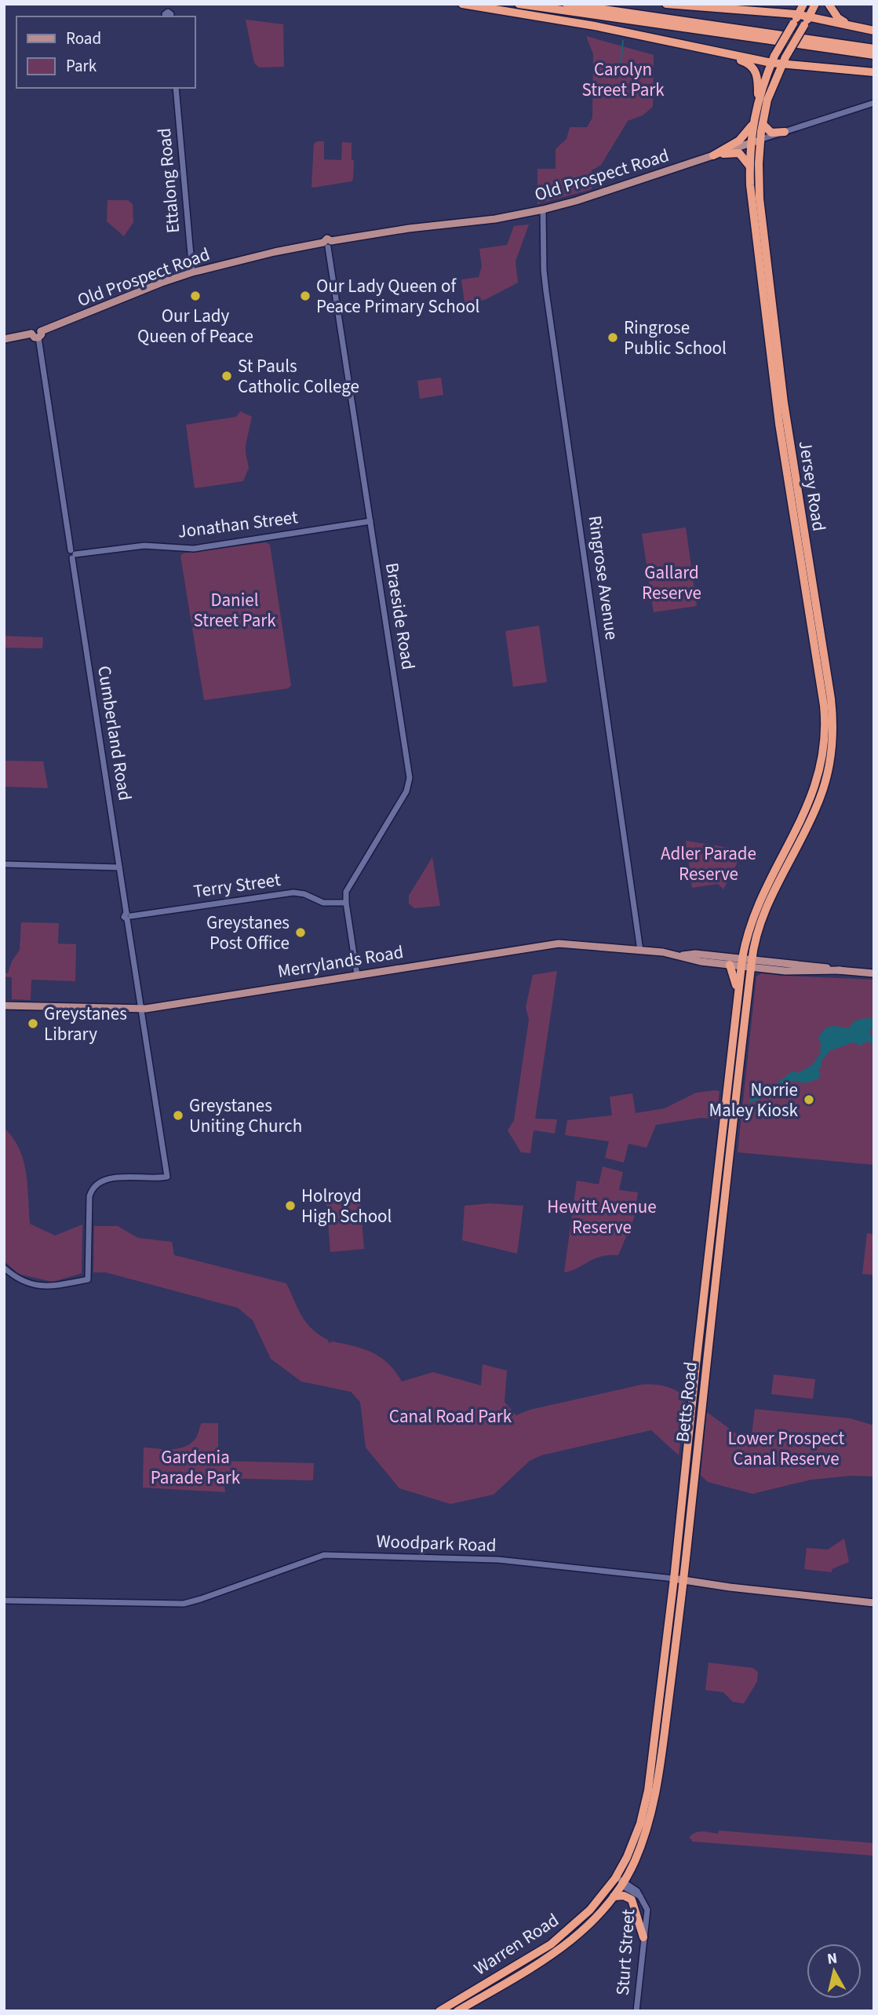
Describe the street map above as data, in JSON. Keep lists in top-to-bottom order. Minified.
{"streets":{"highway":["Jersey Road","Betts Road","Warren Road"],"main road":["Old Prospect Road","Merrylands Road","Woodpark Road","Sturt Street"],"street":["Ettalong Road","Jonathan Street","Ringrose Avenue","Braeside Road","Cumberland Road","Terry Street"]},"crossings":[["Old Prospect Road","Ettalong Road"],["Old Prospect Road","Jersey Road"],["Old Prospect Road","Ringrose Avenue"],["Old Prospect Road","Braeside Road"],["Old Prospect Road","Cumberland Road"],["Jersey Road","Merrylands Road"],["Jersey Road","Betts Road"],["Jonathan Street","Braeside Road"],["Jonathan Street","Cumberland Road"],["Ringrose Avenue","Merrylands Road"],["Braeside Road","Terry Street"],["Braeside Road","Merrylands Road"],["Cumberland Road","Terry Street"],["Cumberland Road","Merrylands Road"],["Merrylands Road","Betts Road"],["Betts Road","Woodpark Road"],["Betts Road","Warren Road"],["Warren Road","Sturt Street"]],"parks":["Carolyn Street Park","Gallard Reserve","Daniel Street Park","Adler Parade Reserve","Hewitt Avenue Reserve","Canal Road Park","Lower Prospect Canal Reserve","Gardenia Parade Park"],"places":["Our Lady Queen of Peace","Our Lady Queen of Peace Primary School","Ringrose Public School","St Pauls Catholic College","Greystanes Post Office","Greystanes Library","Norrie Maley Kiosk","Greystanes Uniting Church","Holroyd High School"],"legend":["Road","Park"],"north":"top"}
